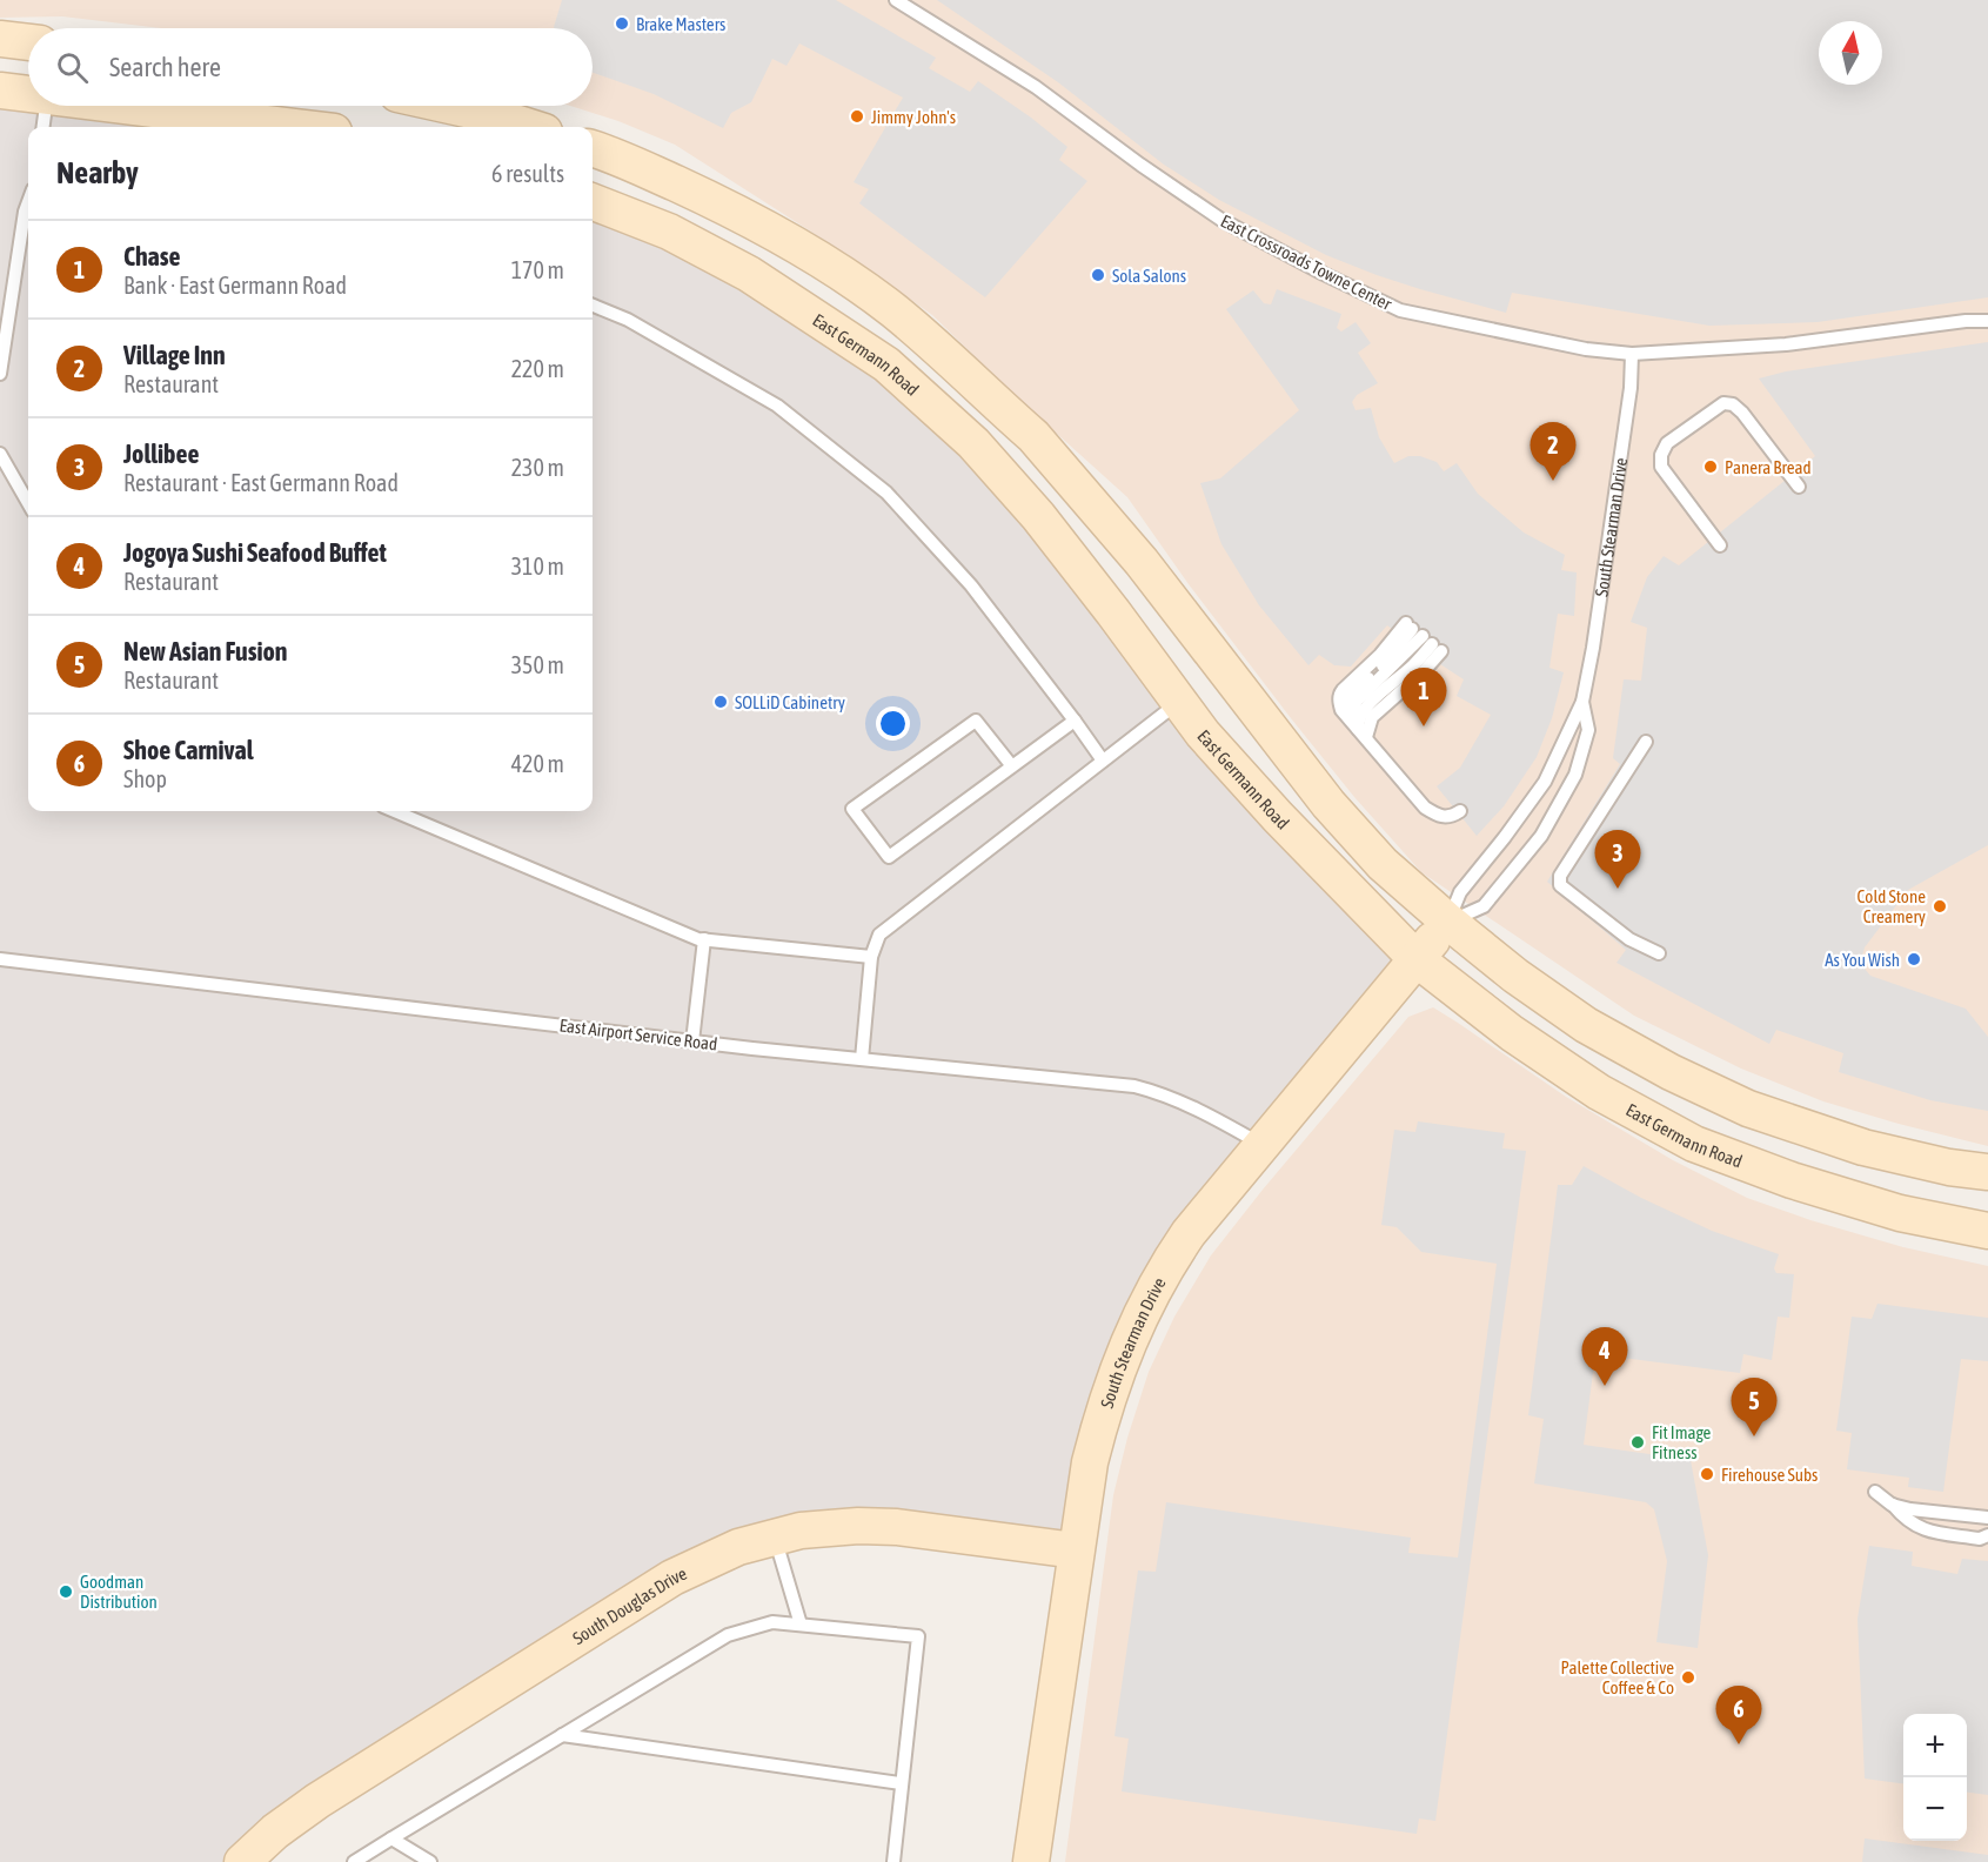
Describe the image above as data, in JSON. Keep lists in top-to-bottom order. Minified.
{"streets":{"main road":["East Germann Road","South Stearman Drive","South Douglas Drive"],"lane":["East Crossroads Towne Center","East Airport Service Road"]},"crossings":[["East Crossroads Towne Center","South Stearman Drive"],["East Germann Road","South Stearman Drive"],["South Stearman Drive","East Airport Service Road"],["South Stearman Drive","South Douglas Drive"]],"places":["Brake Masters","Jimmy John's","Sola Salons","Panera Bread","SOLLiD Cabinetry","Cold Stone Creamery","As You Wish","Fit Image Fitness","Firehouse Subs","Goodman Distribution","Palette Collective Coffee & Co"],"north":"top","page":{"search":"Search here","heading":["Nearby","6 results"],"list":[{"mark":"1","name":"Chase","note":"Bank · East Germann Road","value":"170 m"},{"mark":"2","name":"Village Inn","note":"Restaurant","value":"220 m"},{"mark":"3","name":"Jollibee","note":"Restaurant · East Germann Road","value":"230 m"},{"mark":"4","name":"Jogoya Sushi Seafood Buffet","note":"Restaurant","value":"310 m"},{"mark":"5","name":"New Asian Fusion","note":"Restaurant","value":"350 m"},{"mark":"6","name":"Shoe Carnival","note":"Shop","value":"420 m"}],"pins":["2","1","3","4","5","6"],"map_buttons":["+","−"]}}
